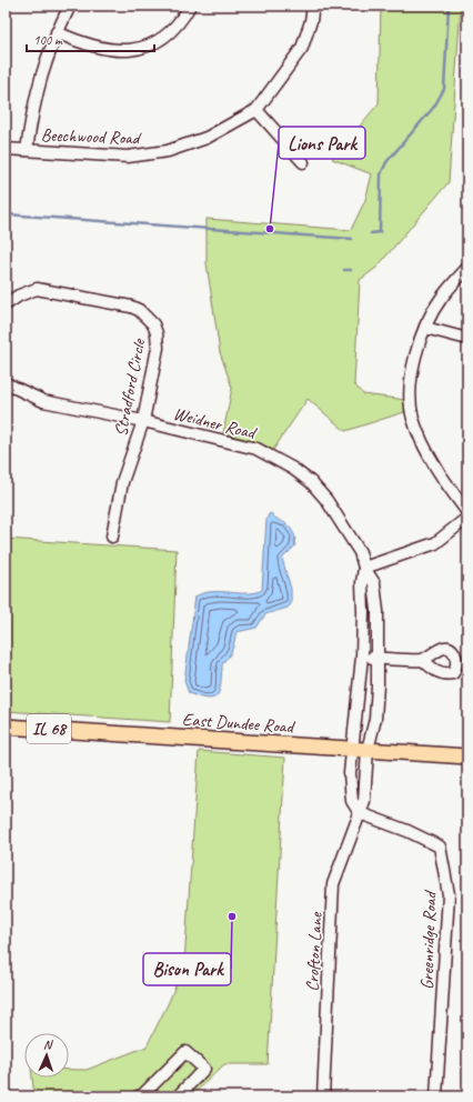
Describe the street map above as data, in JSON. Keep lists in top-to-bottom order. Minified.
{"streets":{"main road":["East Dundee Road","IL 68"],"street":["Beechwood Road","Stradford Circle","Weidner Road","Greenridge Road","Crofton Lane"]},"crossings":[["Stradford Circle","Weidner Road"],["Weidner Road","East Dundee Road"],["Weidner Road","Crofton Lane"],["East Dundee Road","Crofton Lane"],["Greenridge Road","Crofton Lane"]],"places":["Lions Park","Bison Park"],"scale_bar":"100 m","north":"top"}
